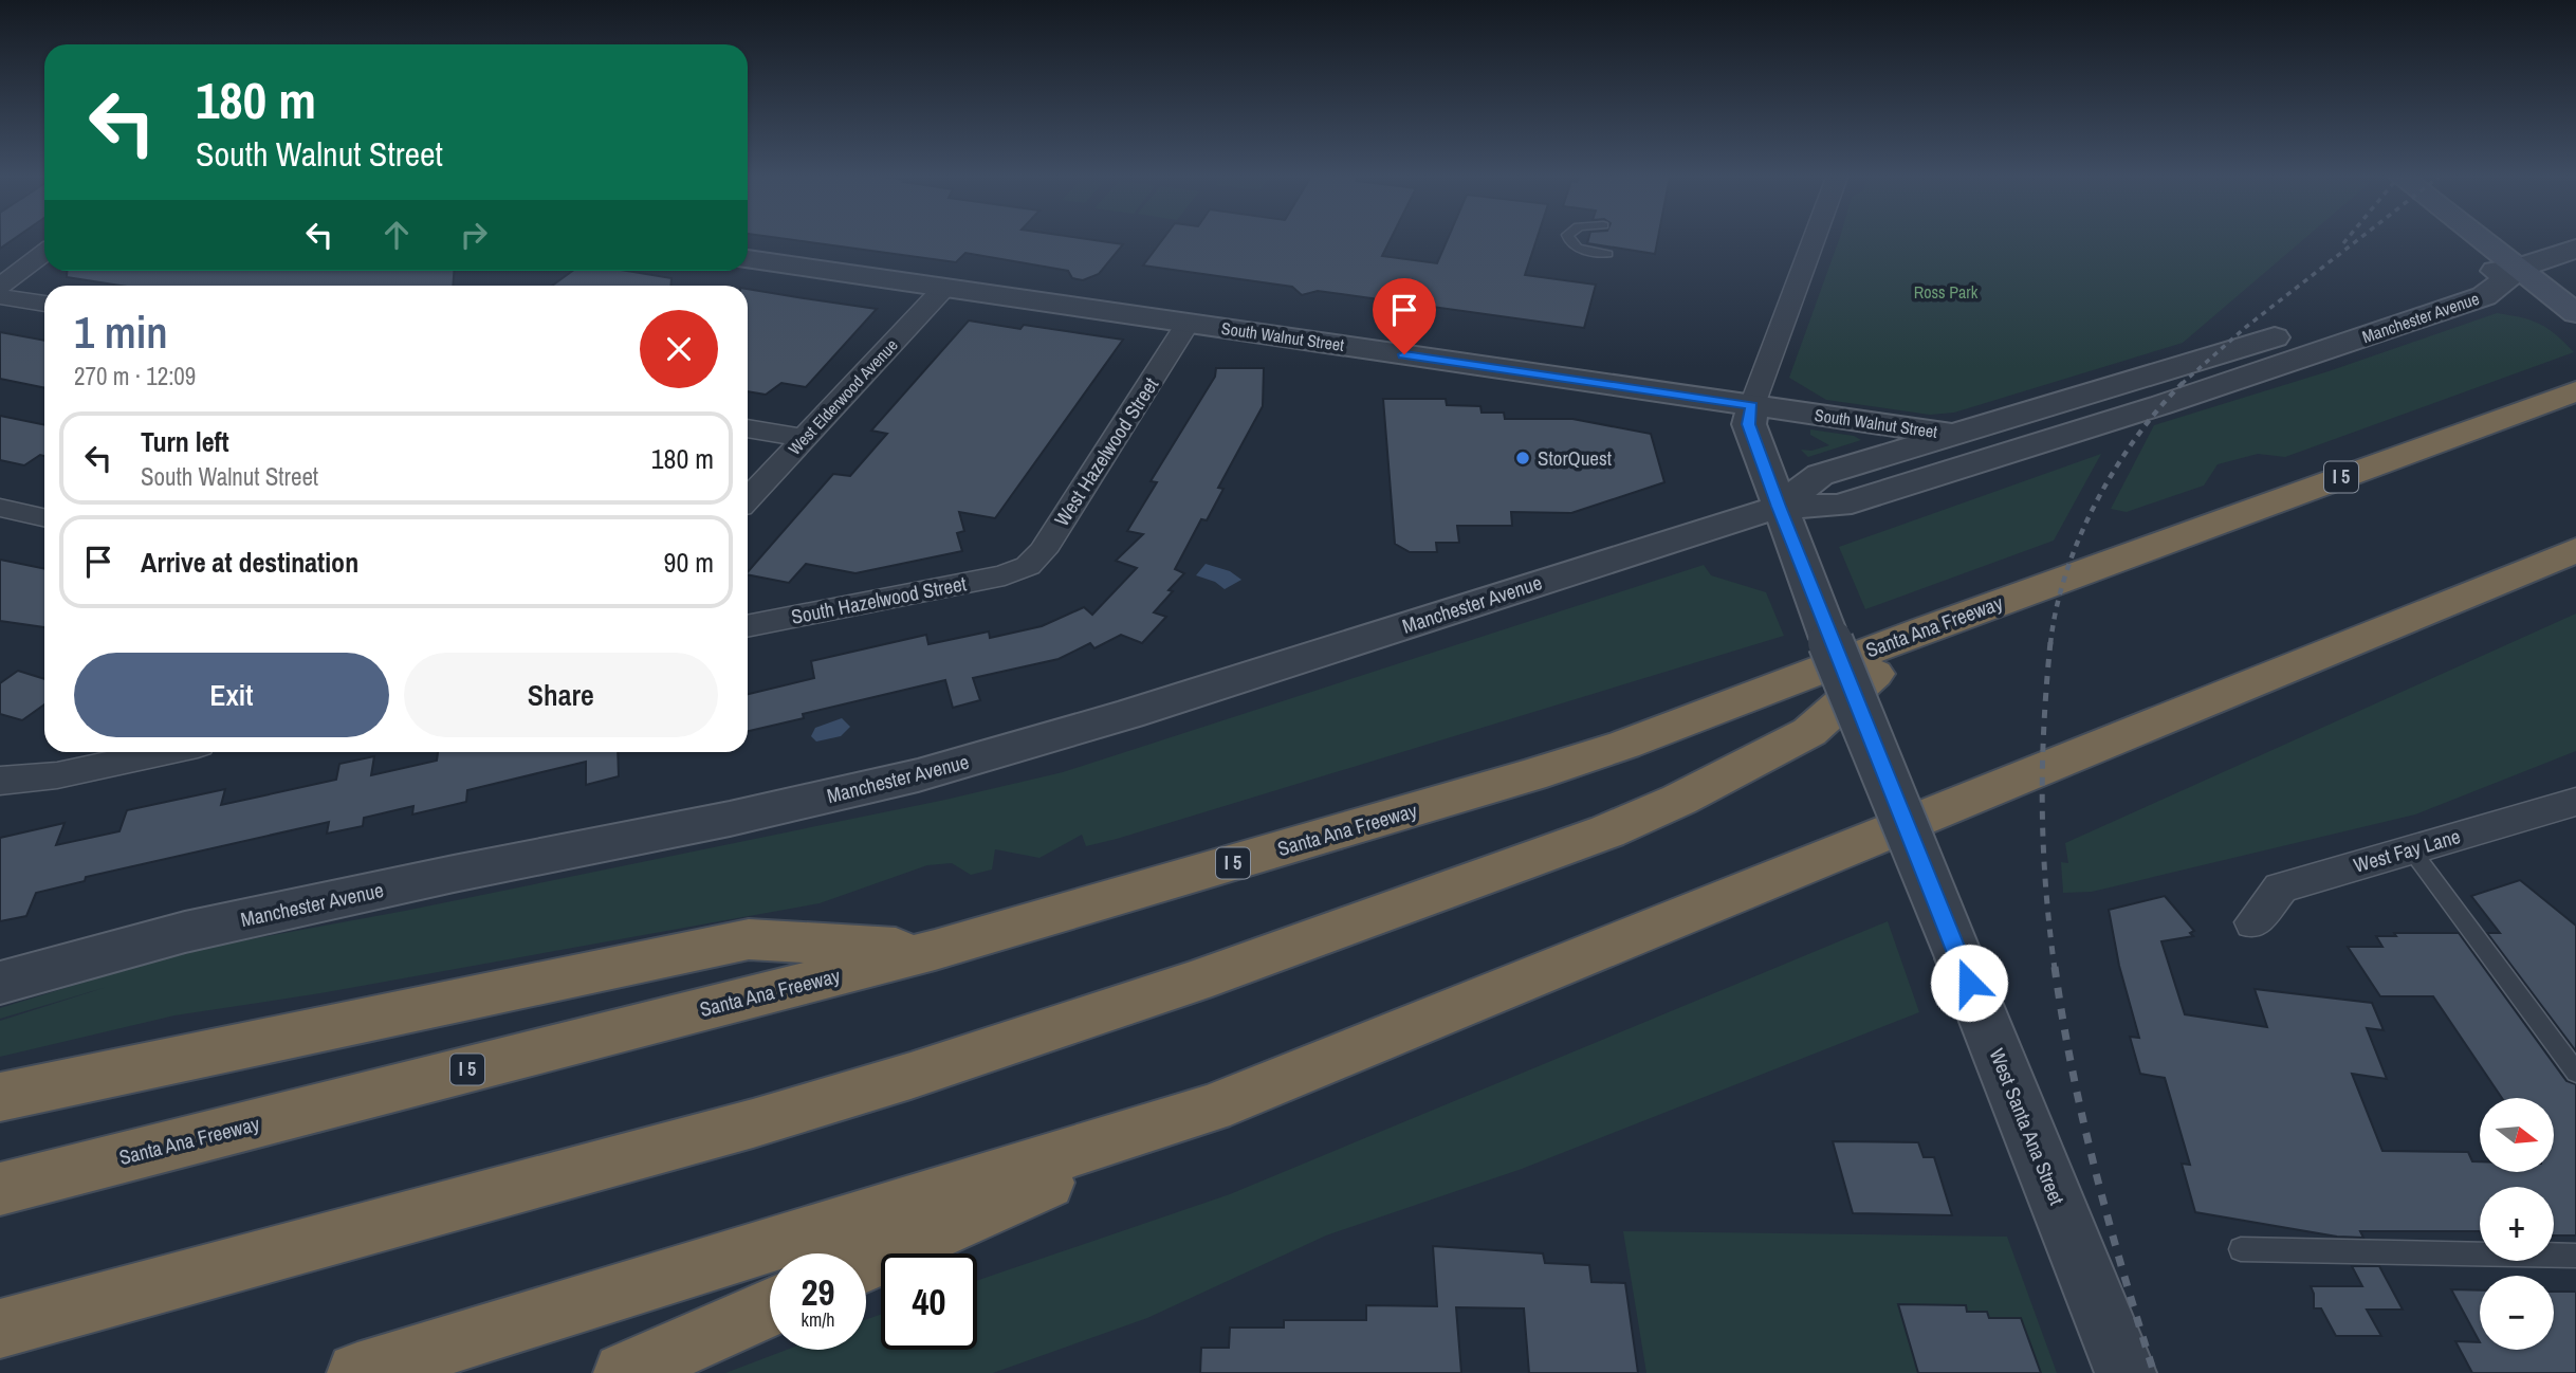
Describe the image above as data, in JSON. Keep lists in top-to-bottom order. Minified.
{"streets":{"highway":["I 5","Santa Ana Freeway"],"street":["Manchester Avenue","South Walnut Street","West Elderwood Avenue","West Hazelwood Street","South Hazelwood Street","West Fay Lane","West Santa Ana Street"]},"crossings":[["Manchester Avenue","South Walnut Street"],["Manchester Avenue","West Santa Ana Street"],["South Walnut Street","West Elderwood Avenue"],["South Walnut Street","West Hazelwood Street"],["South Walnut Street","West Santa Ana Street"],["West Hazelwood Street","South Hazelwood Street"]],"parks":["Ross Park"],"places":["StorQuest"],"north":"right","page":{"turn":["180 m","South Walnut Street"],"heading":["1 min","270 m · 12:09"],"list":[{"name":"Turn left","note":"South Walnut Street","value":"180 m"},{"name":"Arrive at destination","value":"90 m"}],"buttons":["Exit","Share"],"map_buttons":["+","−"],"speed":"29 km/h","limit":"40"}}
